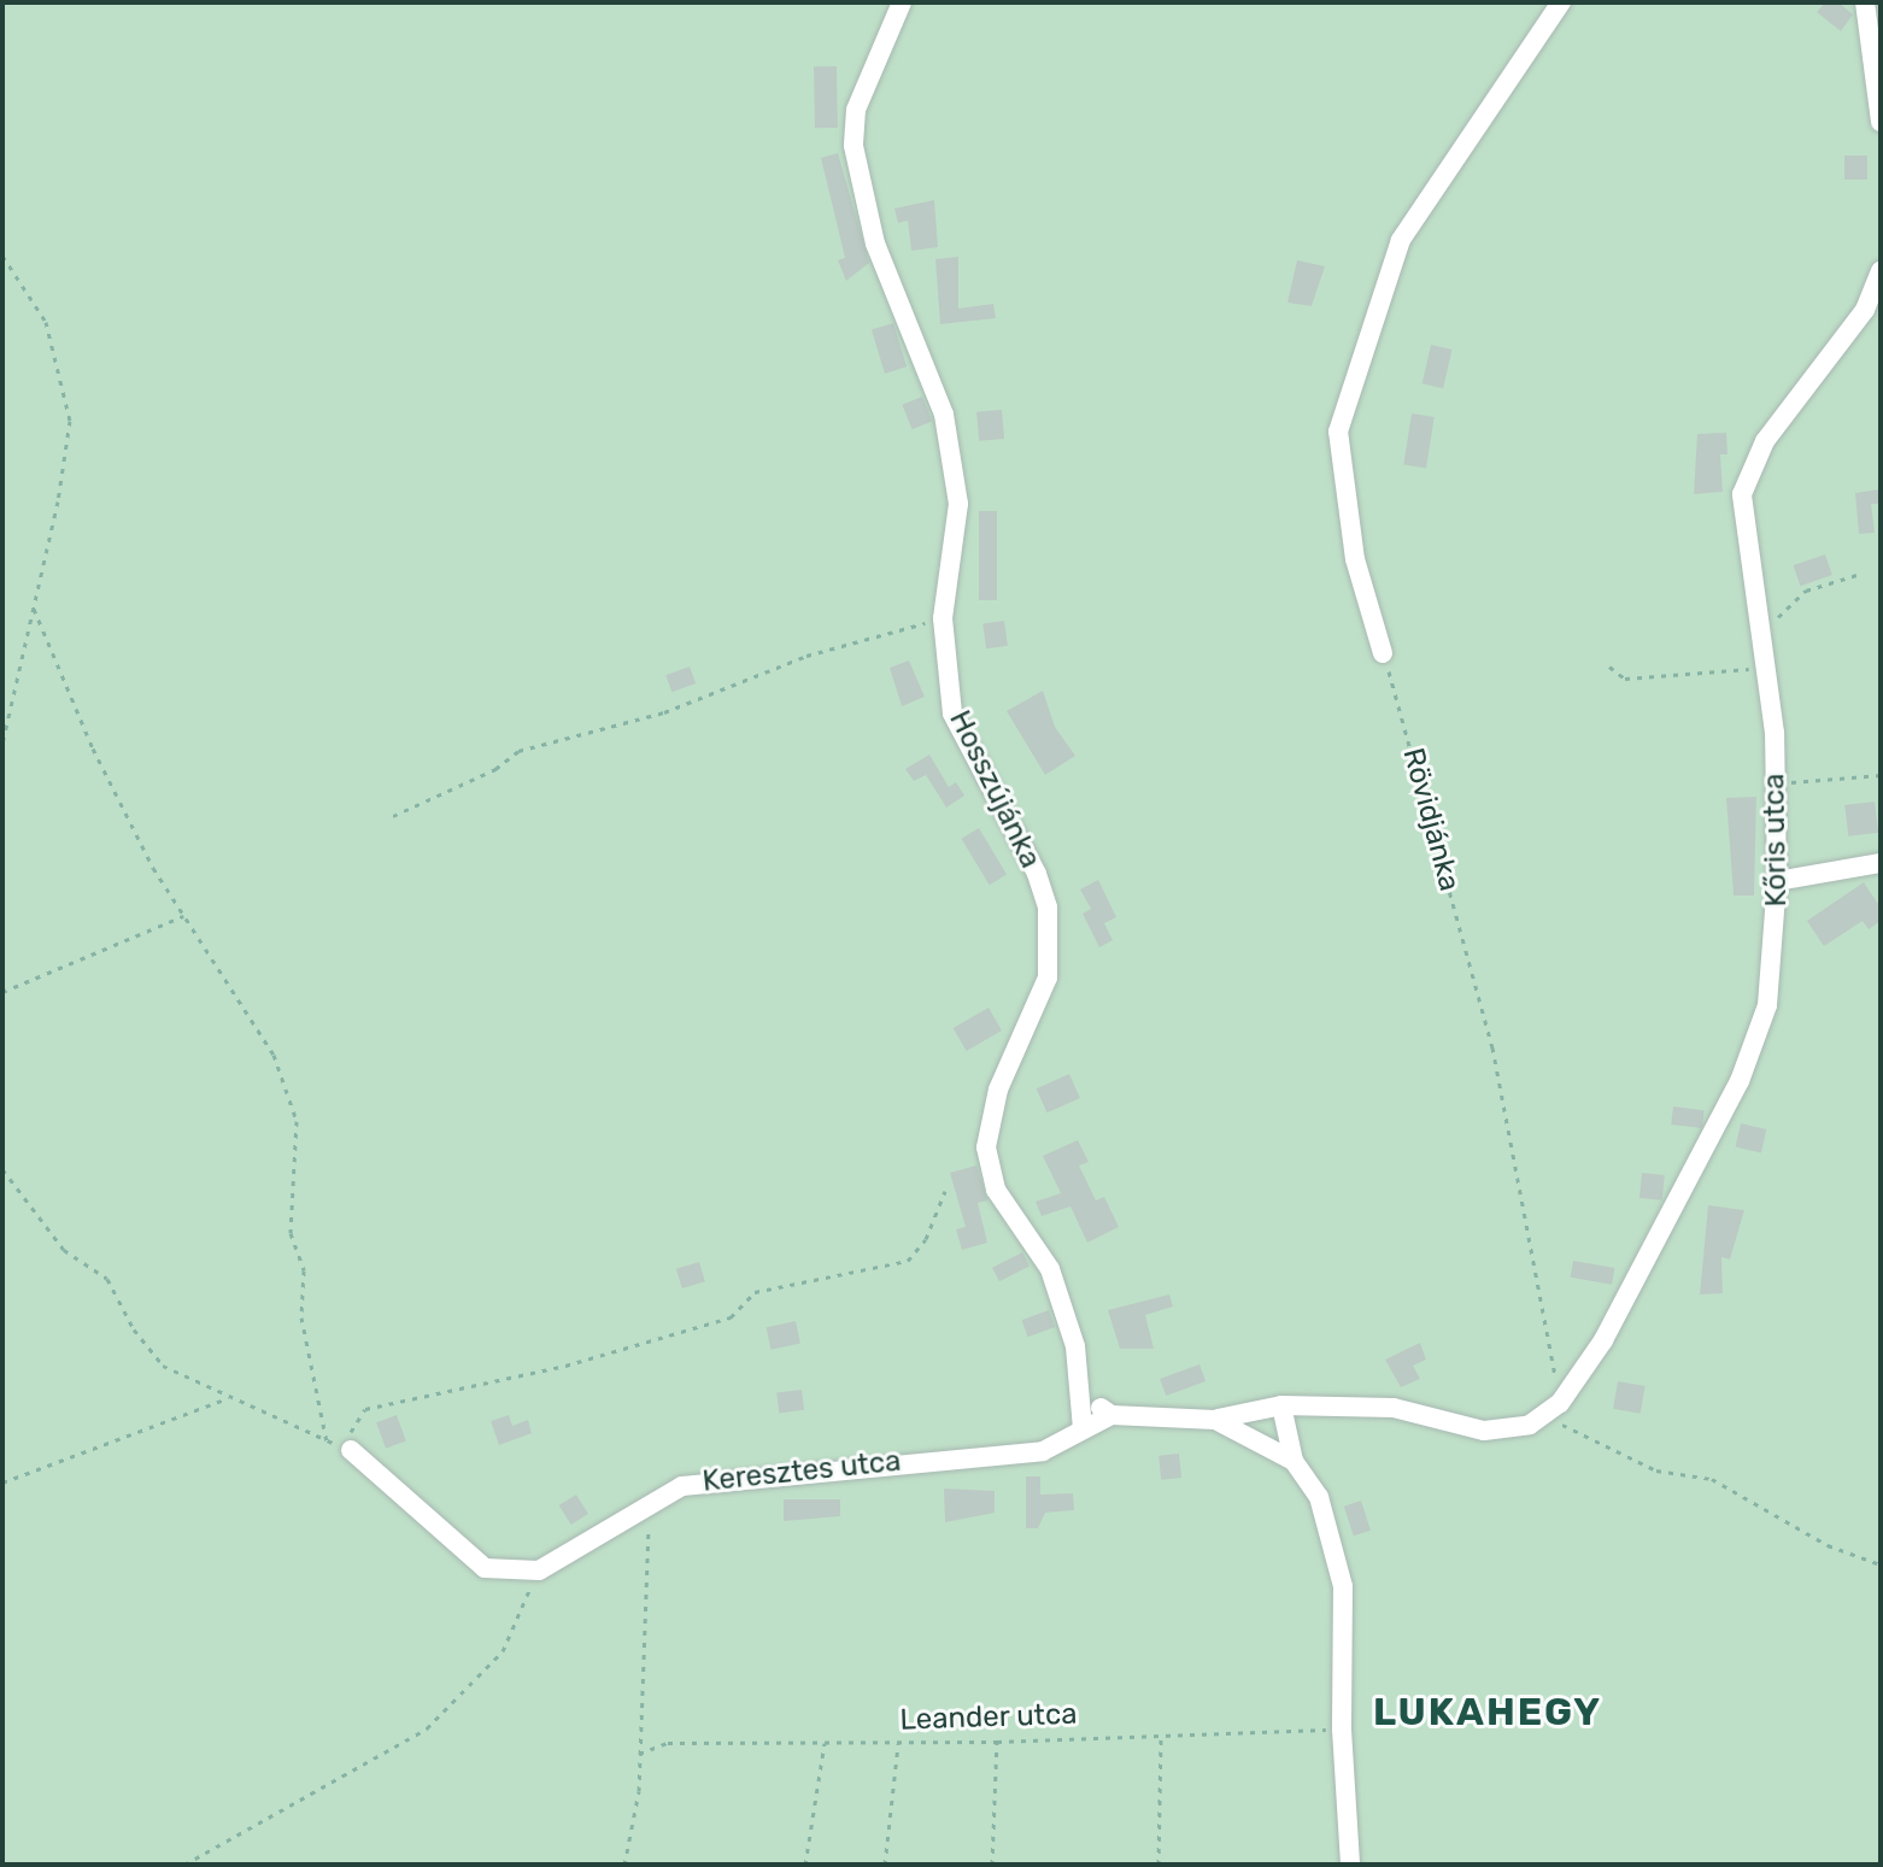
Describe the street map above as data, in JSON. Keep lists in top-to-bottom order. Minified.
{"streets":{"street":["Hosszújánka","Kőris utca","Keresztes utca"],"path":["Rövidjánka","Leander utca"]},"crossings":[["Hosszújánka","Keresztes utca"],["Rövidjánka","Kőris utca"],["Keresztes utca","Leander utca"]],"districts":["LUKAHEGY"]}
